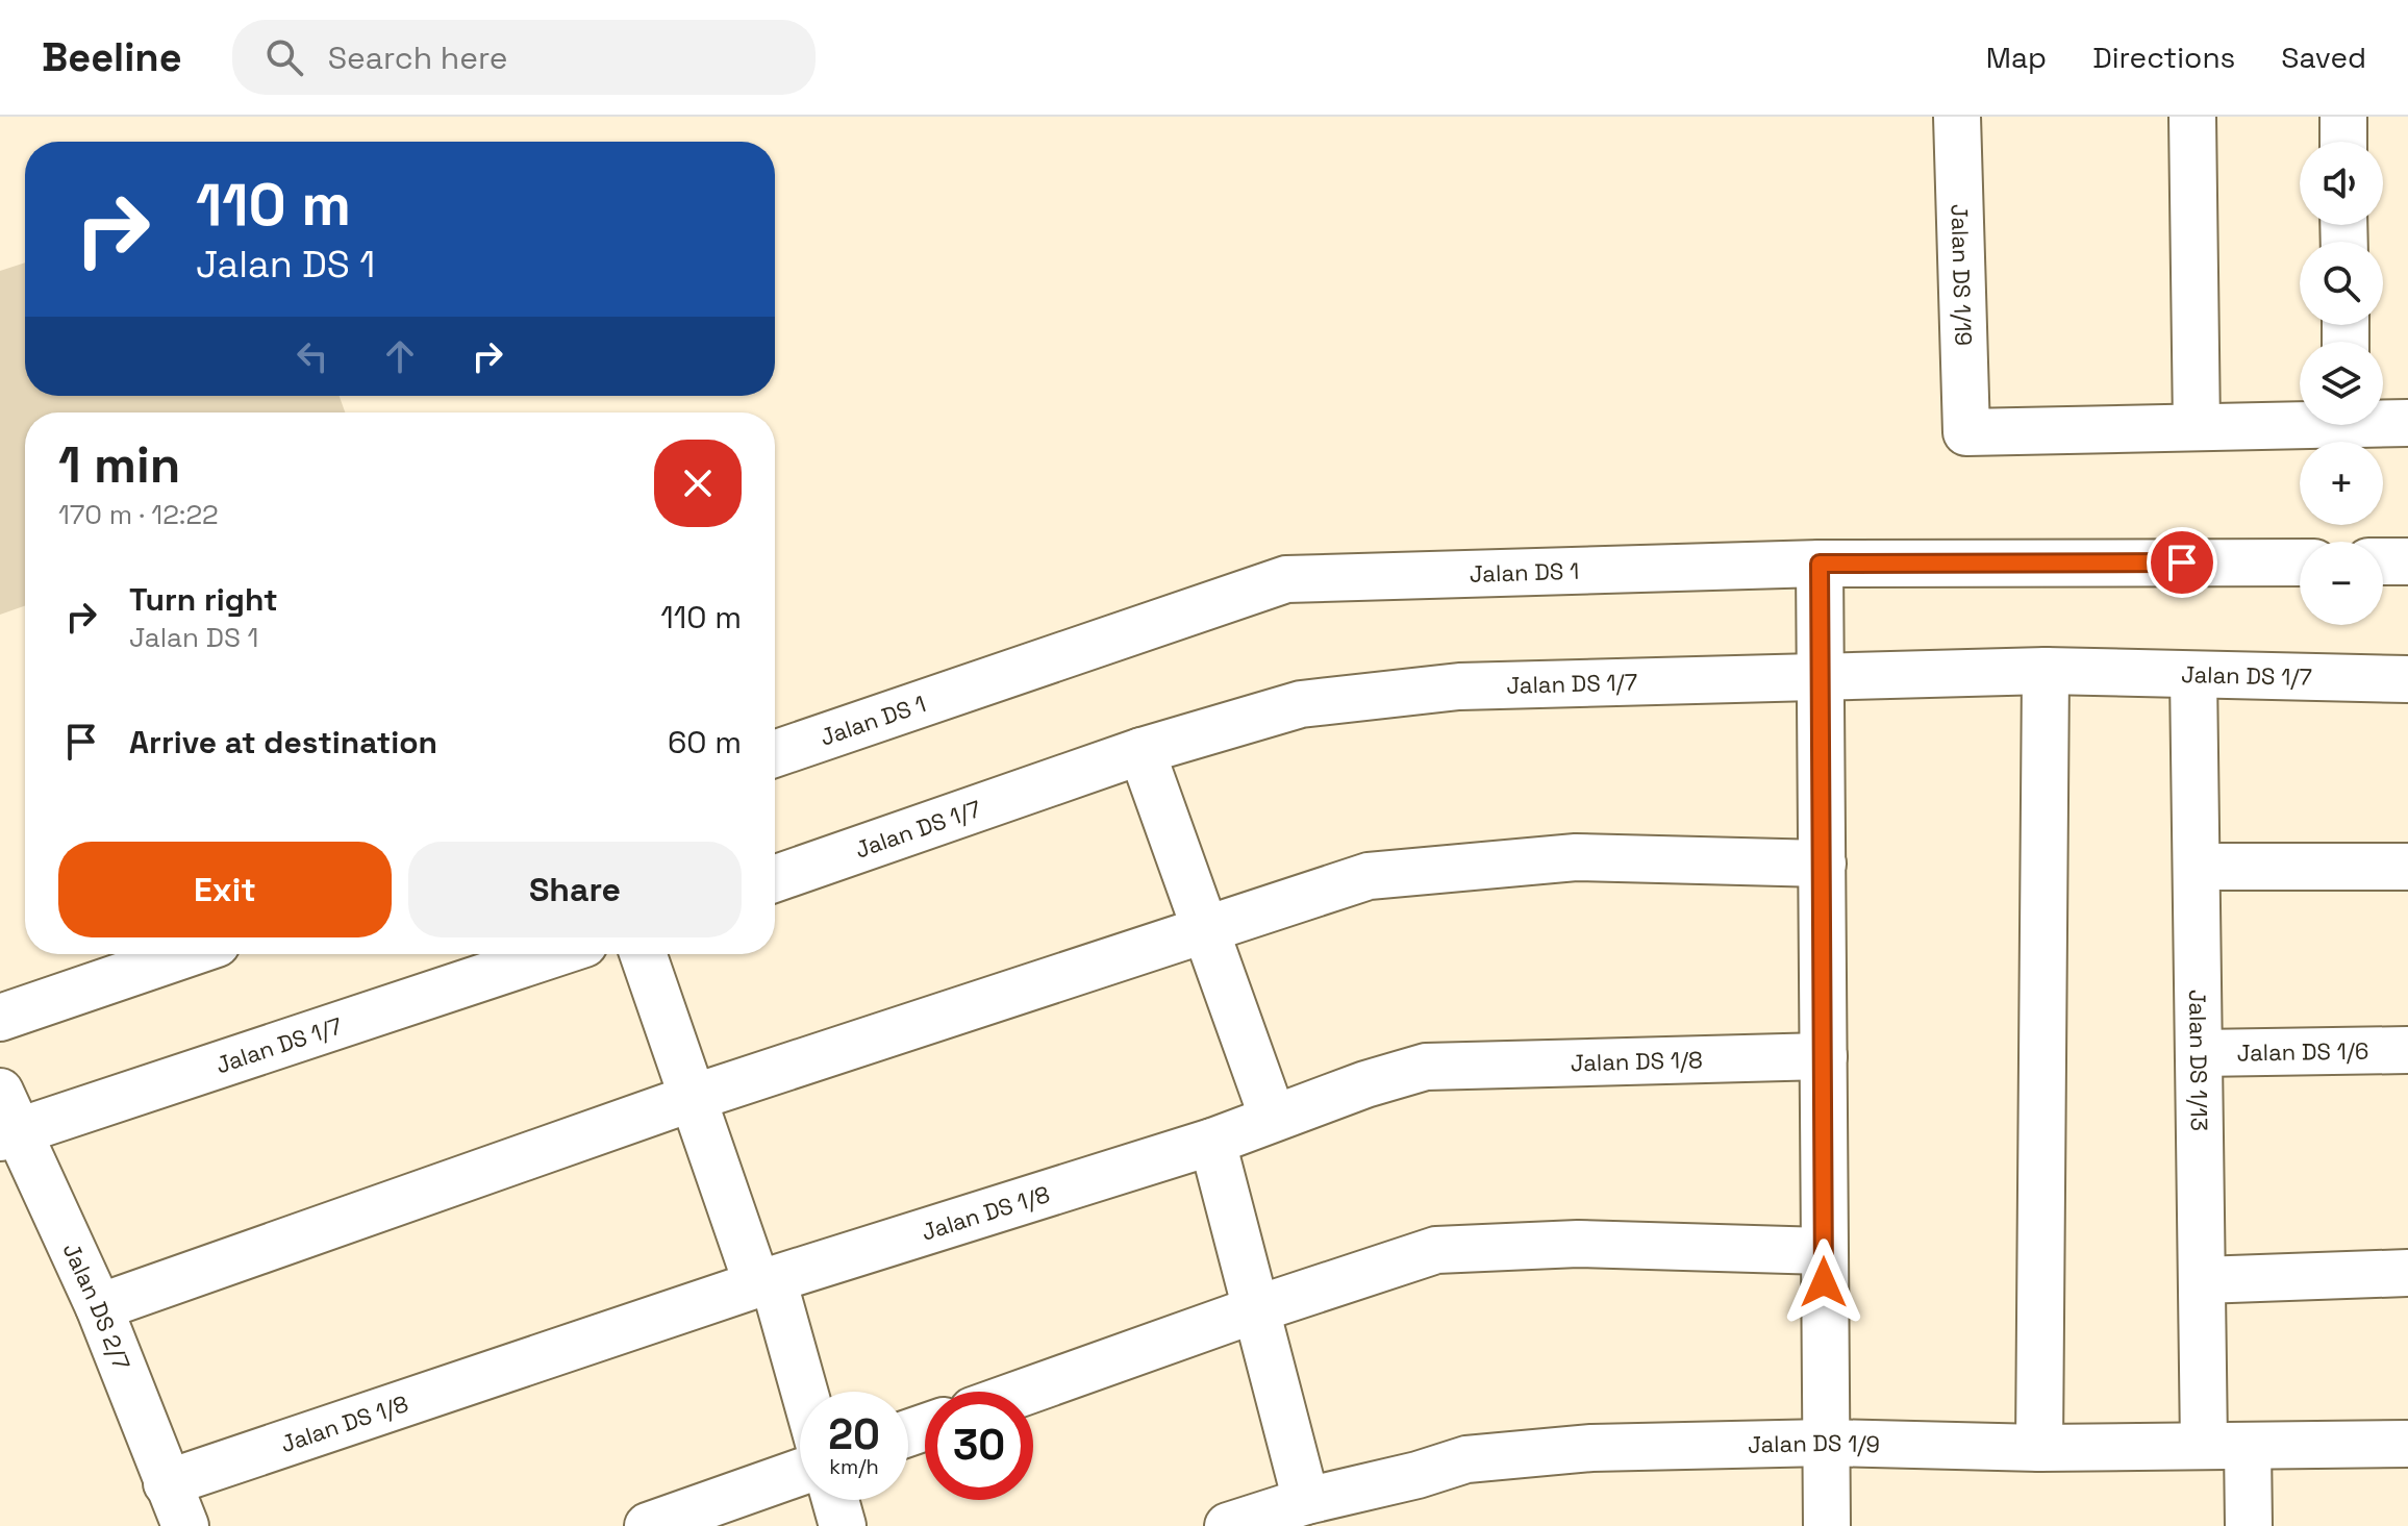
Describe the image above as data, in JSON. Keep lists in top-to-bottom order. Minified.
{"streets":{"street":["Jalan DS 1/19","Jalan DS 1","Jalan DS 1/7","Jalan DS 1/6","Jalan DS 1/13","Jalan DS 1/8","Jalan DS 2/7","Jalan DS 1/9"]},"crossings":[["Jalan DS 1/7","Jalan DS 1/13"],["Jalan DS 1/7","Jalan DS 2/7"],["Jalan DS 1/6","Jalan DS 1/13"],["Jalan DS 1/13","Jalan DS 1/9"],["Jalan DS 1/8","Jalan DS 2/7"]],"page":{"header":"Beeline","search":"Search here","nav":["Map","Directions","Saved"],"map_buttons":["+","−"],"turn":["110 m","Jalan DS 1"],"heading":["1 min","170 m · 12:22"],"list":[{"name":"Turn right","note":"Jalan DS 1","value":"110 m"},{"name":"Arrive at destination","value":"60 m"}],"buttons":["Exit","Share"],"speed":"20 km/h","limit":"30"}}
